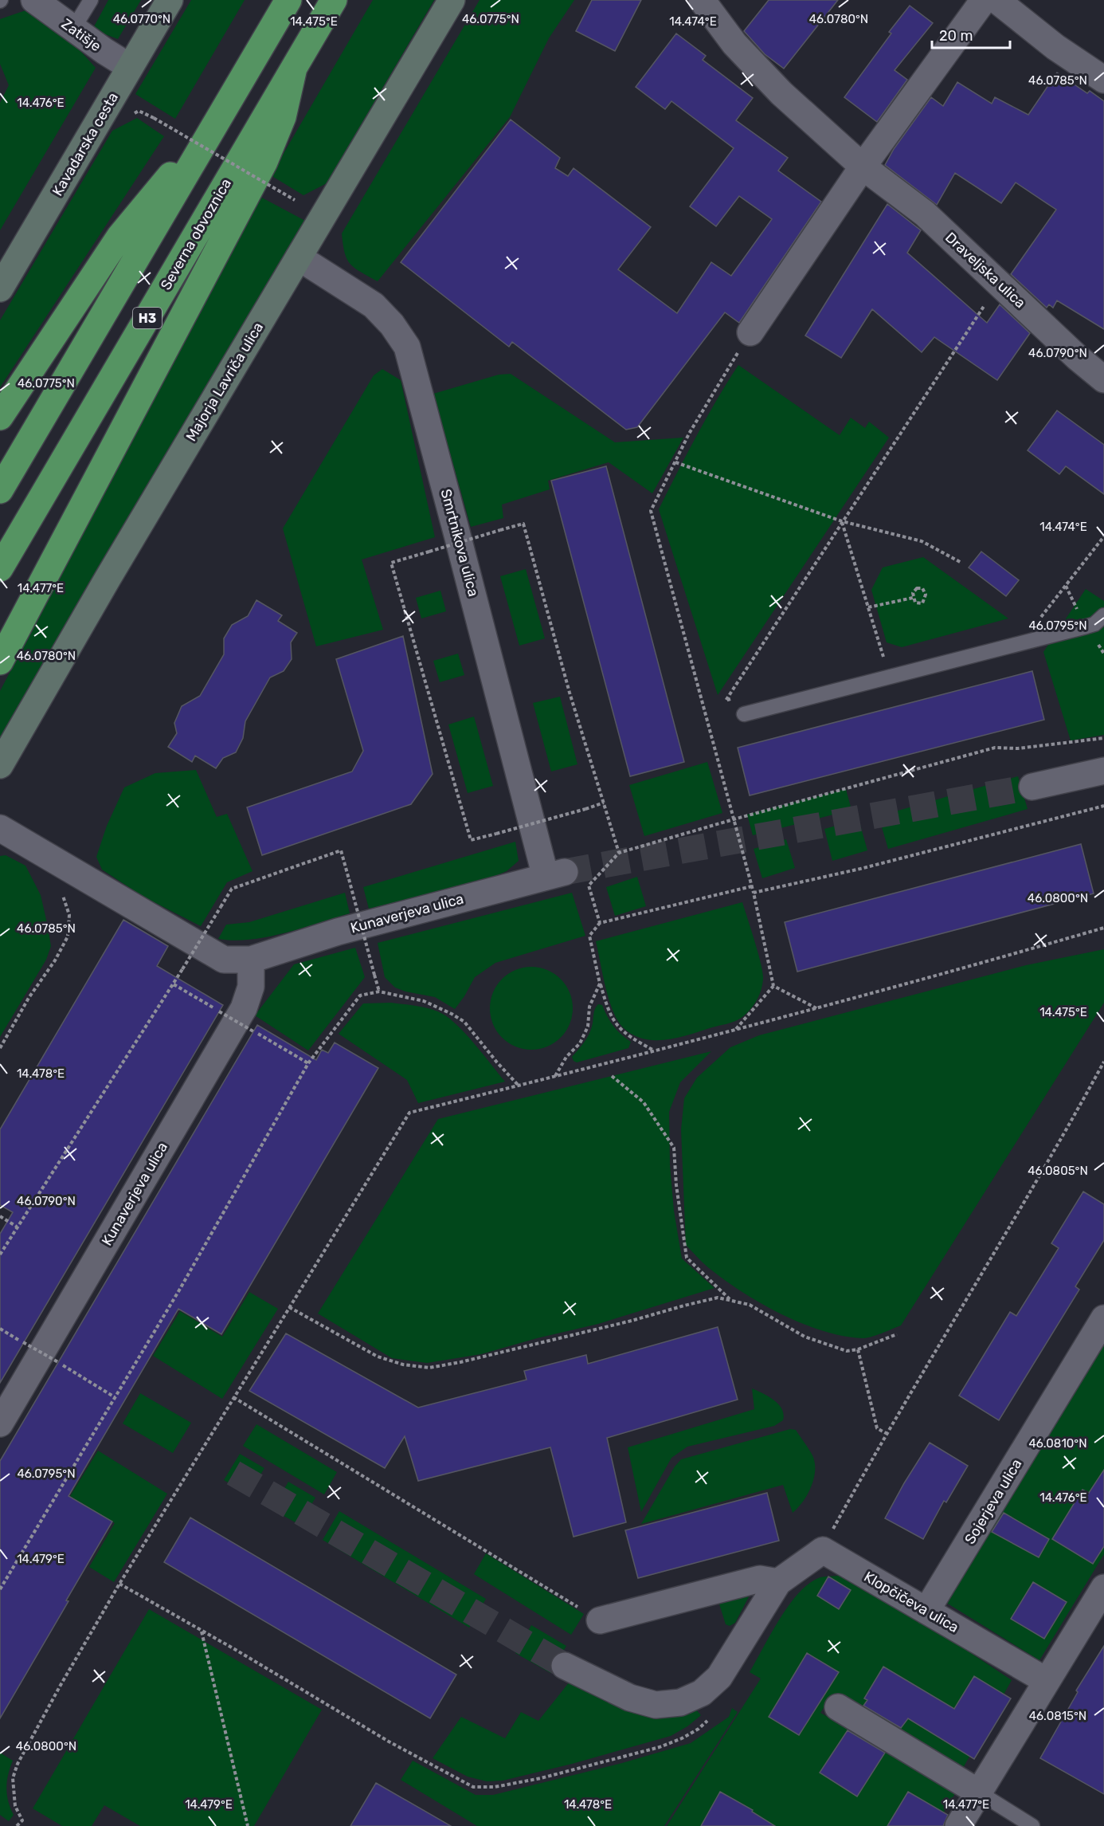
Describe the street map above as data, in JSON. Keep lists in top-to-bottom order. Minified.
{"streets":{"highway":["Severna obvoznica","H3"],"street":["Zatišje","Kavadarska cesta","Draveljska ulica","Majorja Lavriča ulica","Smrtnikova ulica","Kunaverjeva ulica","Sojerjeva ulica","Klopčičeva ulica"]},"crossings":[["Zatišje","Kavadarska cesta"],["Majorja Lavriča ulica","Smrtnikova ulica"],["Smrtnikova ulica","Kunaverjeva ulica"],["Sojerjeva ulica","Klopčičeva ulica"]],"scale_bar":"20 m","coordinates":["46.0770°N","46.0775°N","46.0780°N","14.475°E","14.474°E","46.0785°N","14.476°E","46.0790°N","14.477°E","46.0795°N","46.0800°N","14.478°E","46.0805°N","46.0810°N","14.479°E","46.0815°N"]}
